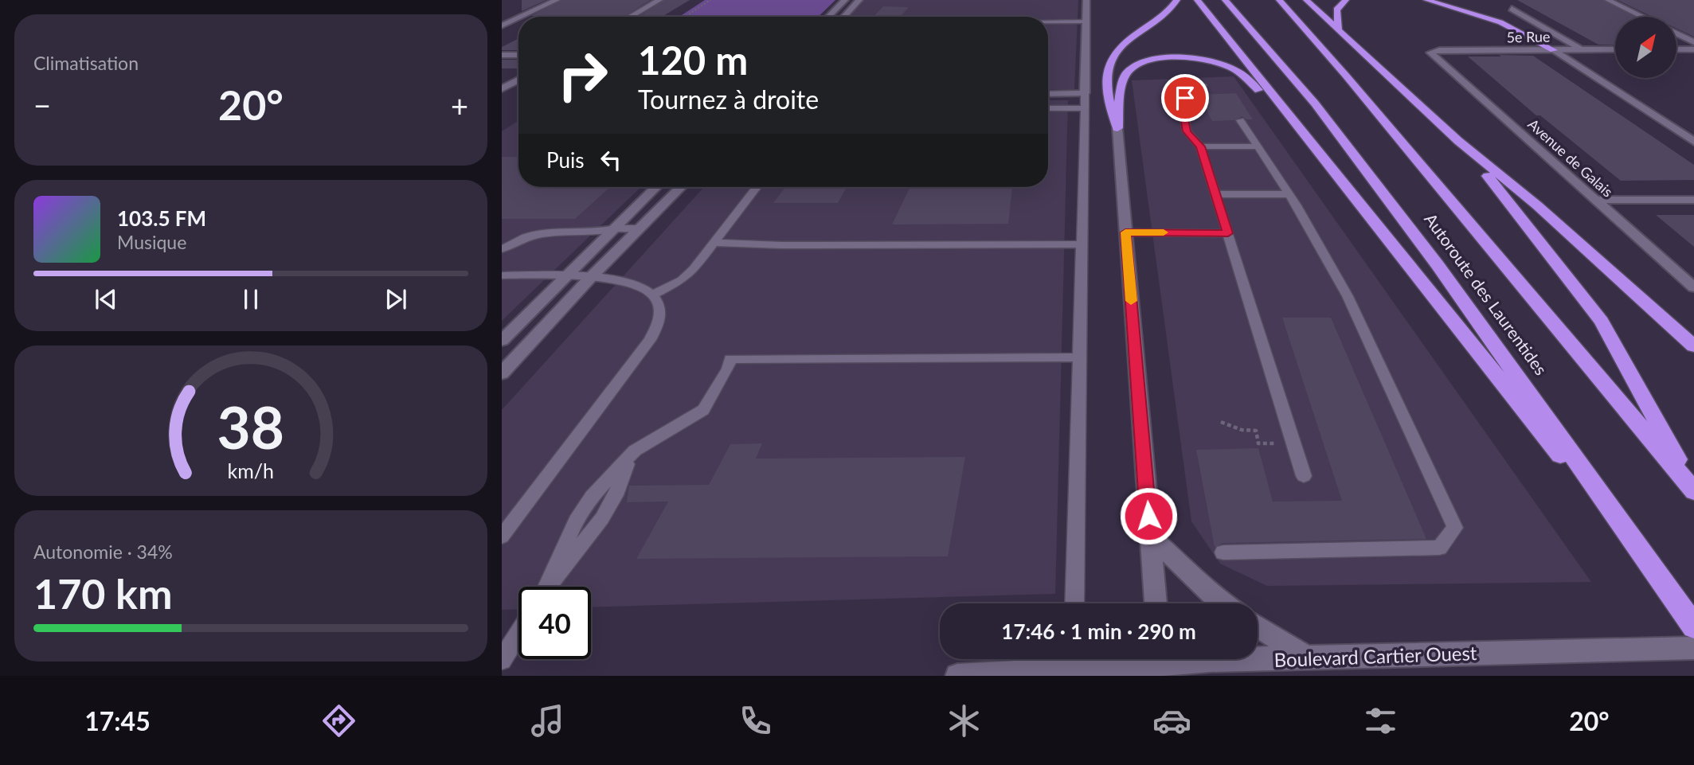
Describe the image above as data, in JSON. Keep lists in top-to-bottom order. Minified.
{"streets":{"highway":["Autoroute des Laurentides"],"street":["5e Rue","Avenue de Galais","Boulevard Cartier Ouest"]},"crossings":[["5e Rue","Avenue de Galais"]],"north":"top right","page":{"tile":["Climatisation",["Autonomie · 34%","170 km"]],"turn":["120 m","Tournez à droite"],"heat":["−","20°","+"],"then":"Puis","song":["103.5 FM","Musique"],"limit":"40","trip":"17:46 · 1 min · 290 m","tabs":["17:45","20°"],"gauge":["38","km/h"]}}
